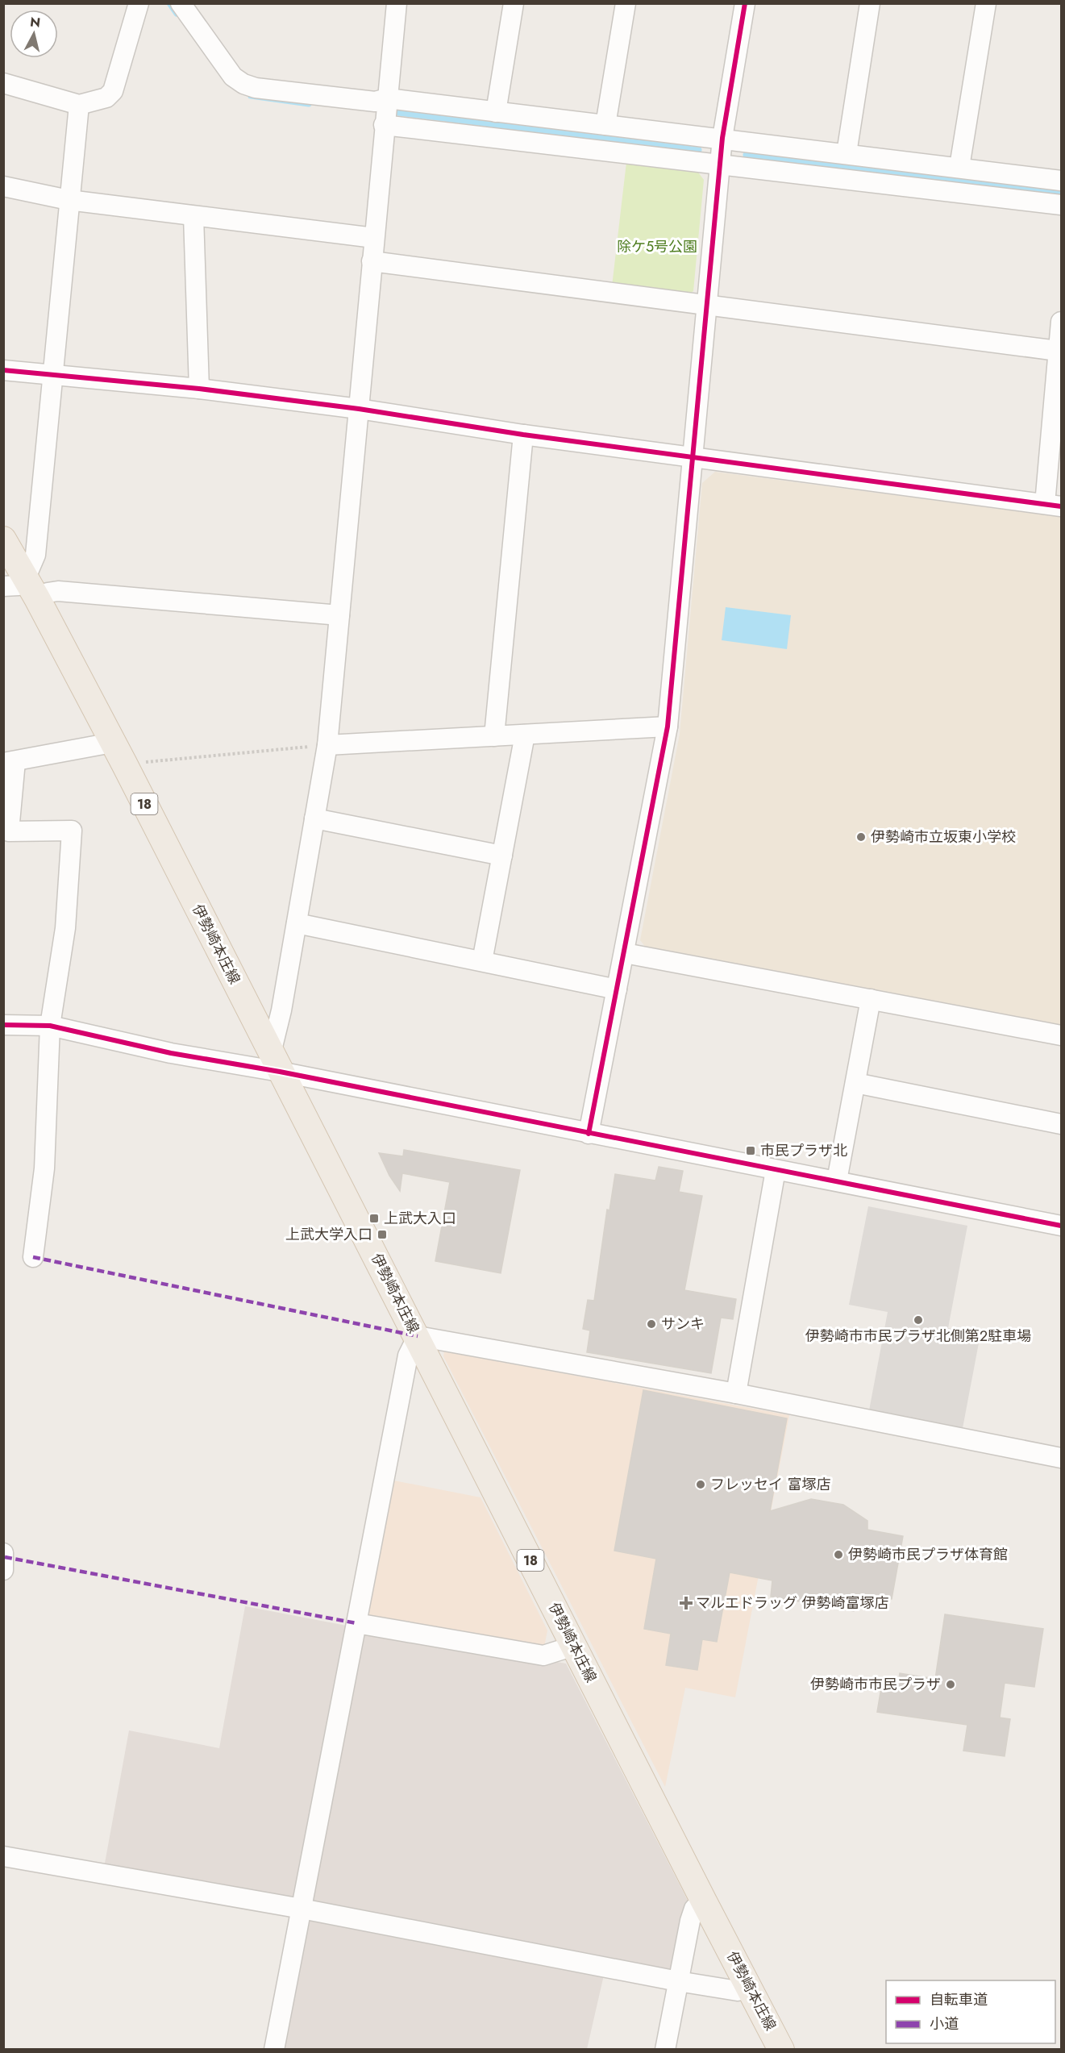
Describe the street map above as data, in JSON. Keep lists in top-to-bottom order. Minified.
{"streets":{"main road":["18","伊勢崎本庄線"]},"parks":["除ケ5号公園"],"places":{"other":["伊勢崎市立坂東小学校","伊勢崎市市民プラザ北側第２駐車場","サンキ","フレッセイ 富塚店","伊勢崎市民プラザ体育館","伊勢崎市市民プラザ"],"transit":["市民プラザ北","上武大入口","上武大学入口"],"health":["マルエドラッグ 伊勢崎富塚店"]},"legend":["自転車道","小道"],"north":"top"}
